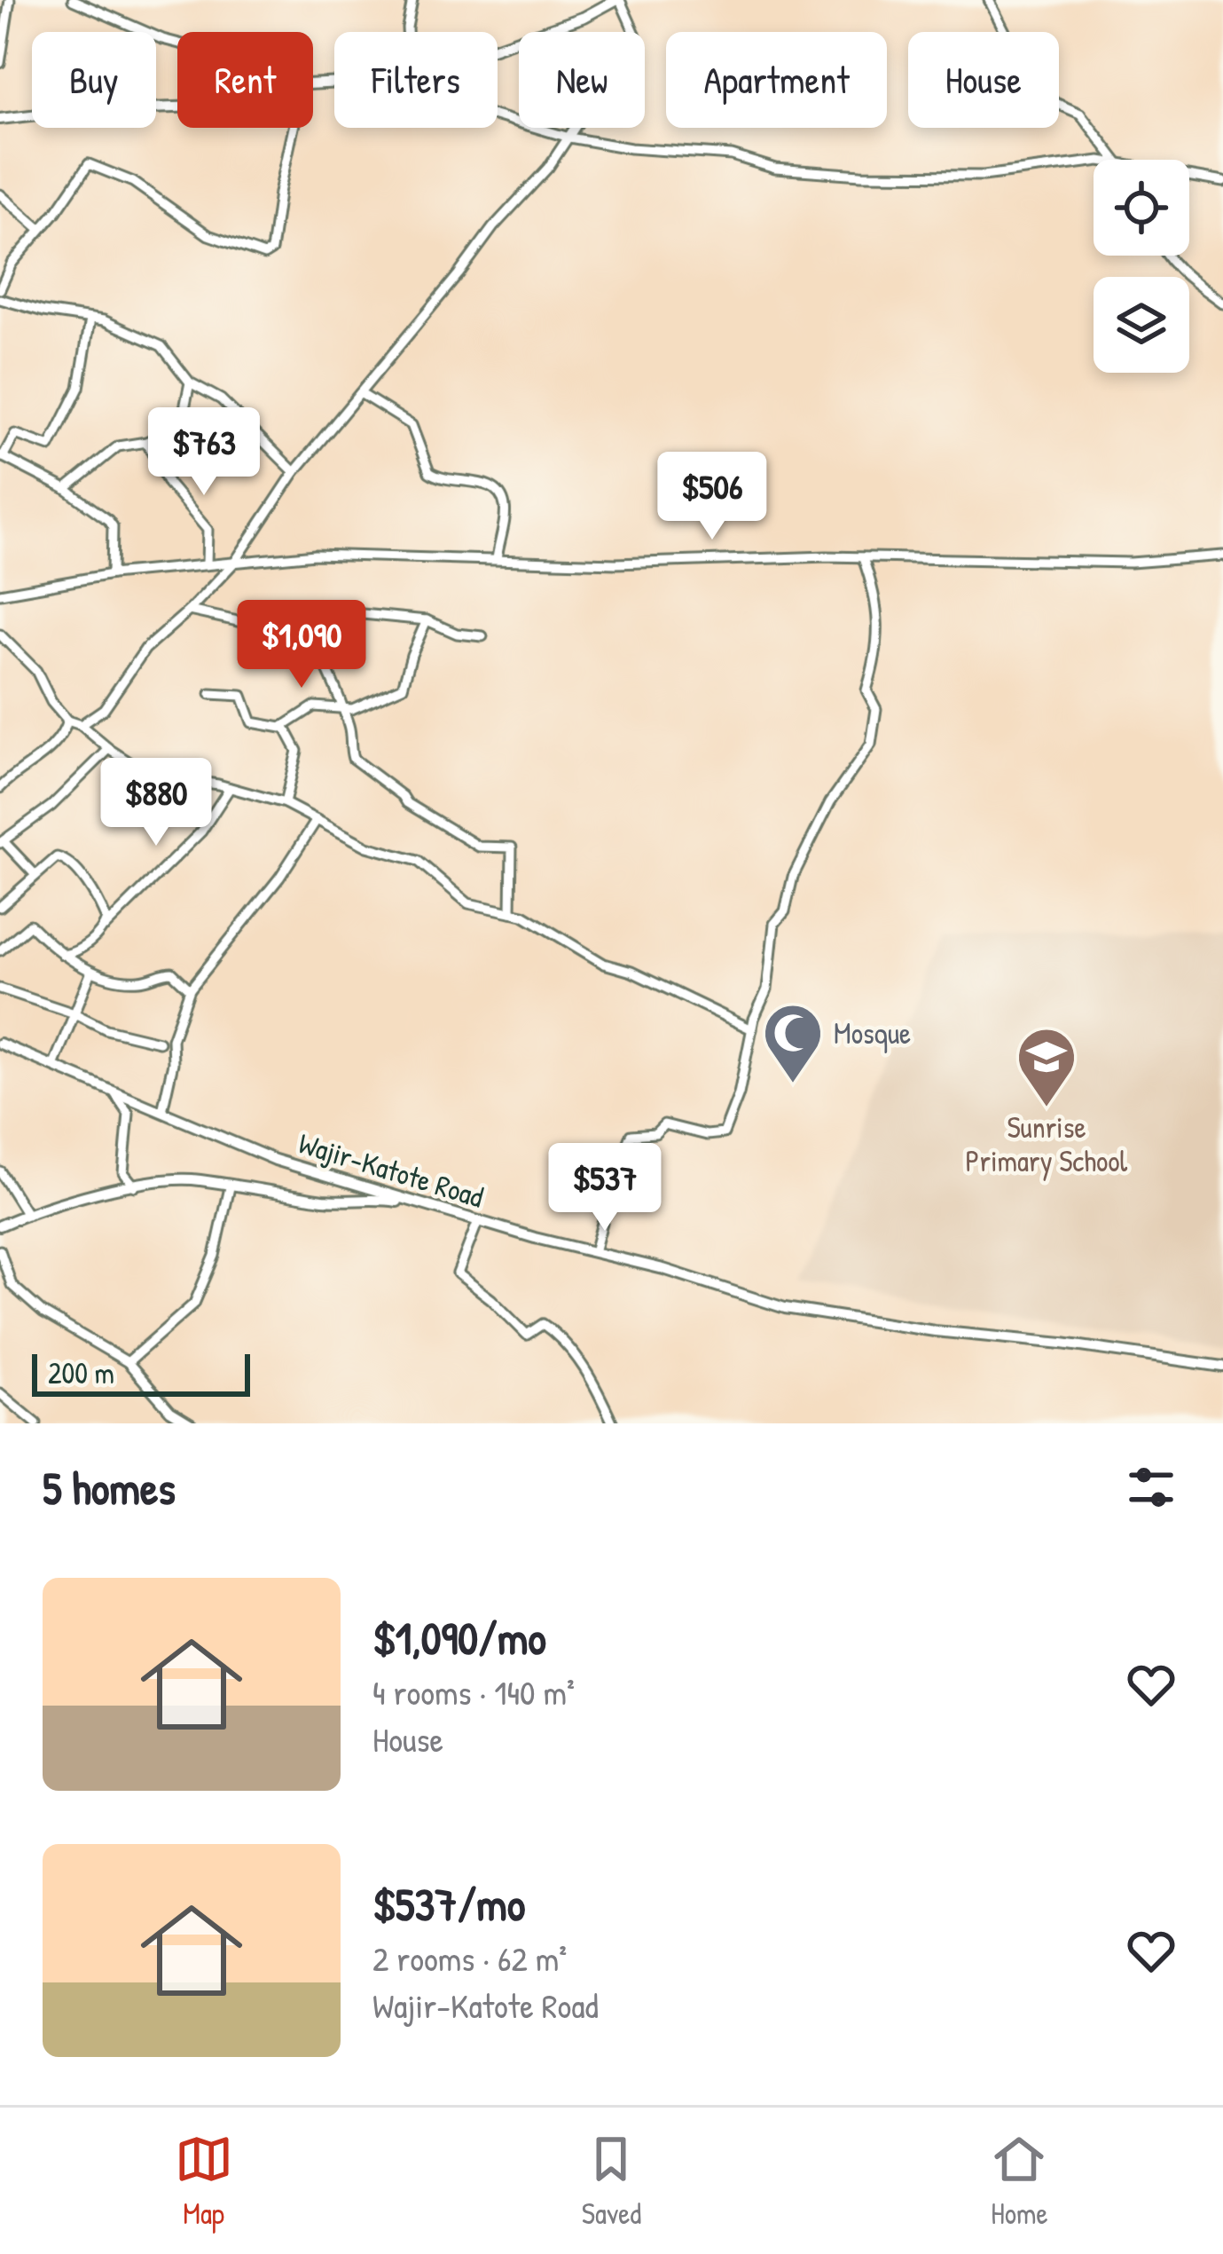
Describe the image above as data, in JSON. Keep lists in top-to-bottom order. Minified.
{"streets":{"street":["Wajir-Katote Road"]},"places":{"mosque":["Mosque"],"school or university":["Sunrise Primary School"]},"scale_bar":"200 m","page":{"chip":["Buy","Rent","Filters","New","Apartment","House"],"price":["$763","$506","$1,090","$880","$537"],"scale":"200 m","heading":"5 homes","list":[{"name":"$1,090/mo","note":"4 rooms · 140 m² · House"},{"name":"$537/mo","note":"2 rooms · 62 m² · Wajir-Katote Road"}],"tabs":["Map","Saved","Home"]}}
